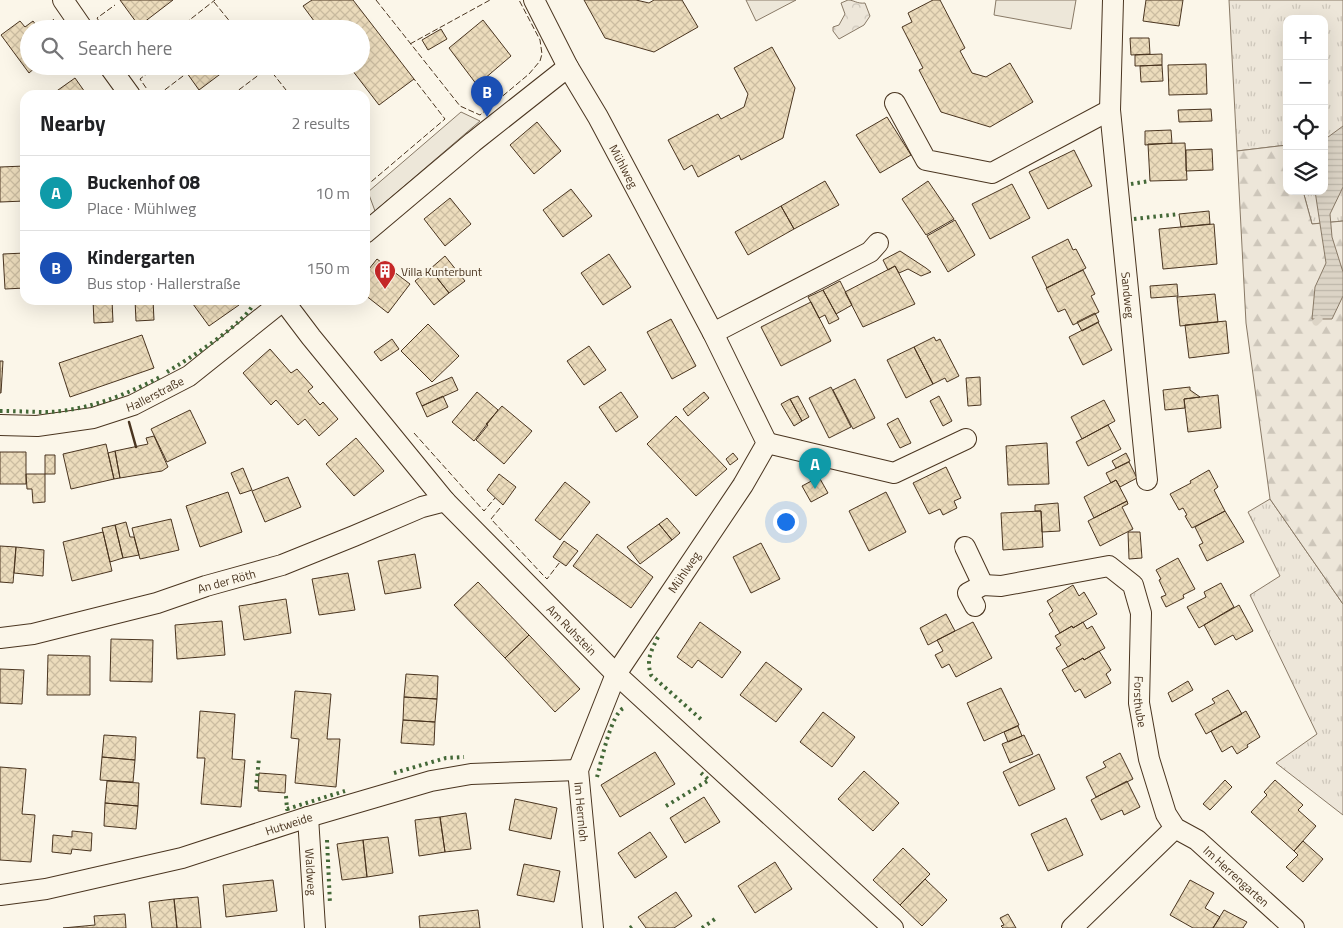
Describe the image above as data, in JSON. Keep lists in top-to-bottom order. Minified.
{"streets":{"street":["Mühlweg","Sandweg","Hallerstraße","An der Röth","Am Ruhstein","Forsthube","Im Herrnloh","Hutweide","Waldweg","Im Herrengarten"]},"crossings":[["Mühlweg","Am Ruhstein"],["Mühlweg","Im Herrnloh"],["An der Röth","Am Ruhstein"],["Am Ruhstein","Im Herrnloh"],["Forsthube","Im Herrengarten"],["Im Herrnloh","Hutweide"],["Hutweide","Waldweg"]],"places":{"building":["Villa Kunterbunt"]},"page":{"map_buttons":["+","−"],"search":"Search here","pins":["B","A"],"heading":["Nearby","2 results"],"list":[{"mark":"A","name":"Buckenhof 08","note":"Place · Mühlweg","value":"10 m"},{"mark":"B","name":"Kindergarten","note":"Bus stop · Hallerstraße","value":"150 m"}]}}
